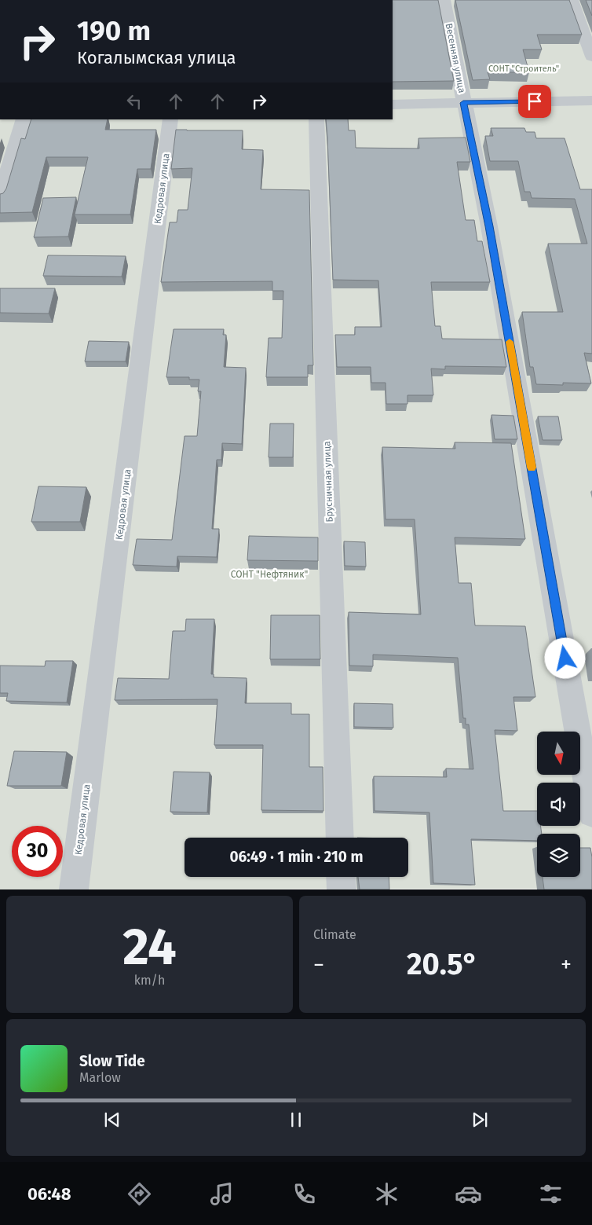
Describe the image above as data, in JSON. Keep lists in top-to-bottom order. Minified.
{"streets":{"street":["Весенняя улица","Кедровая улица","Брусничная улица"]},"parks":["СОНТ \"Строитель\"","СОНТ \"Нефтяник\""],"north":"bottom","page":{"turn":["190 m","Когалымская улица"],"limit":"30","trip":"06:49 · 1 min · 210 m","tile":[["24","km/h"],"Climate"],"heat":["−","20.5°","+"],"song":["Slow Tide","Marlow"],"tabs":"06:48"}}
